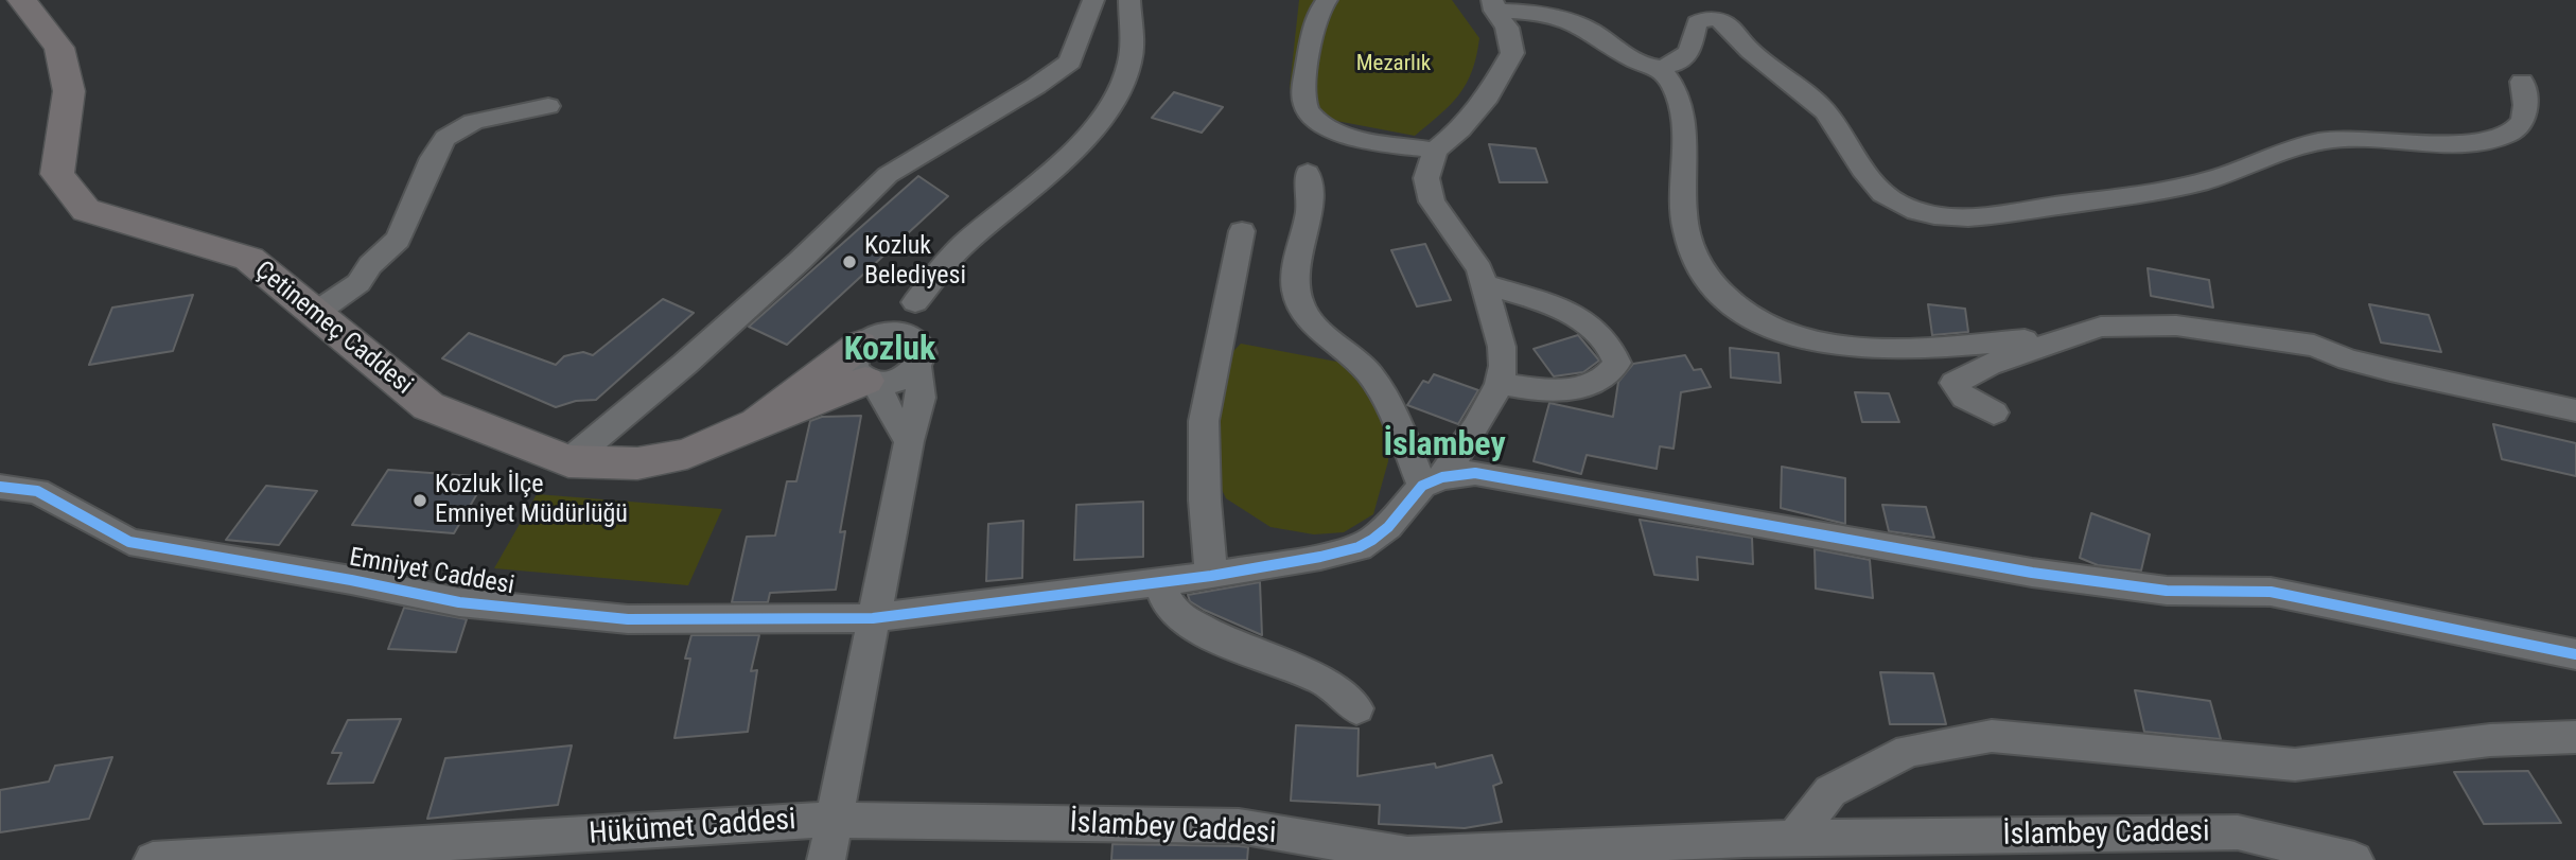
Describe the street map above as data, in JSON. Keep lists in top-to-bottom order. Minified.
{"streets":{"main road":["Çetinemeç Caddesi"],"street":["Emniyet Caddesi","Hükümet Caddesi","İslambey Caddesi"]},"crossings":[["Hükümet Caddesi","İslambey Caddesi"]],"districts":["Kozluk","İslambey"],"parks":["Mezarlık"],"places":["Kozluk Belediyesi","Kozluk İlçe Emniyet Müdürlüğü"]}
